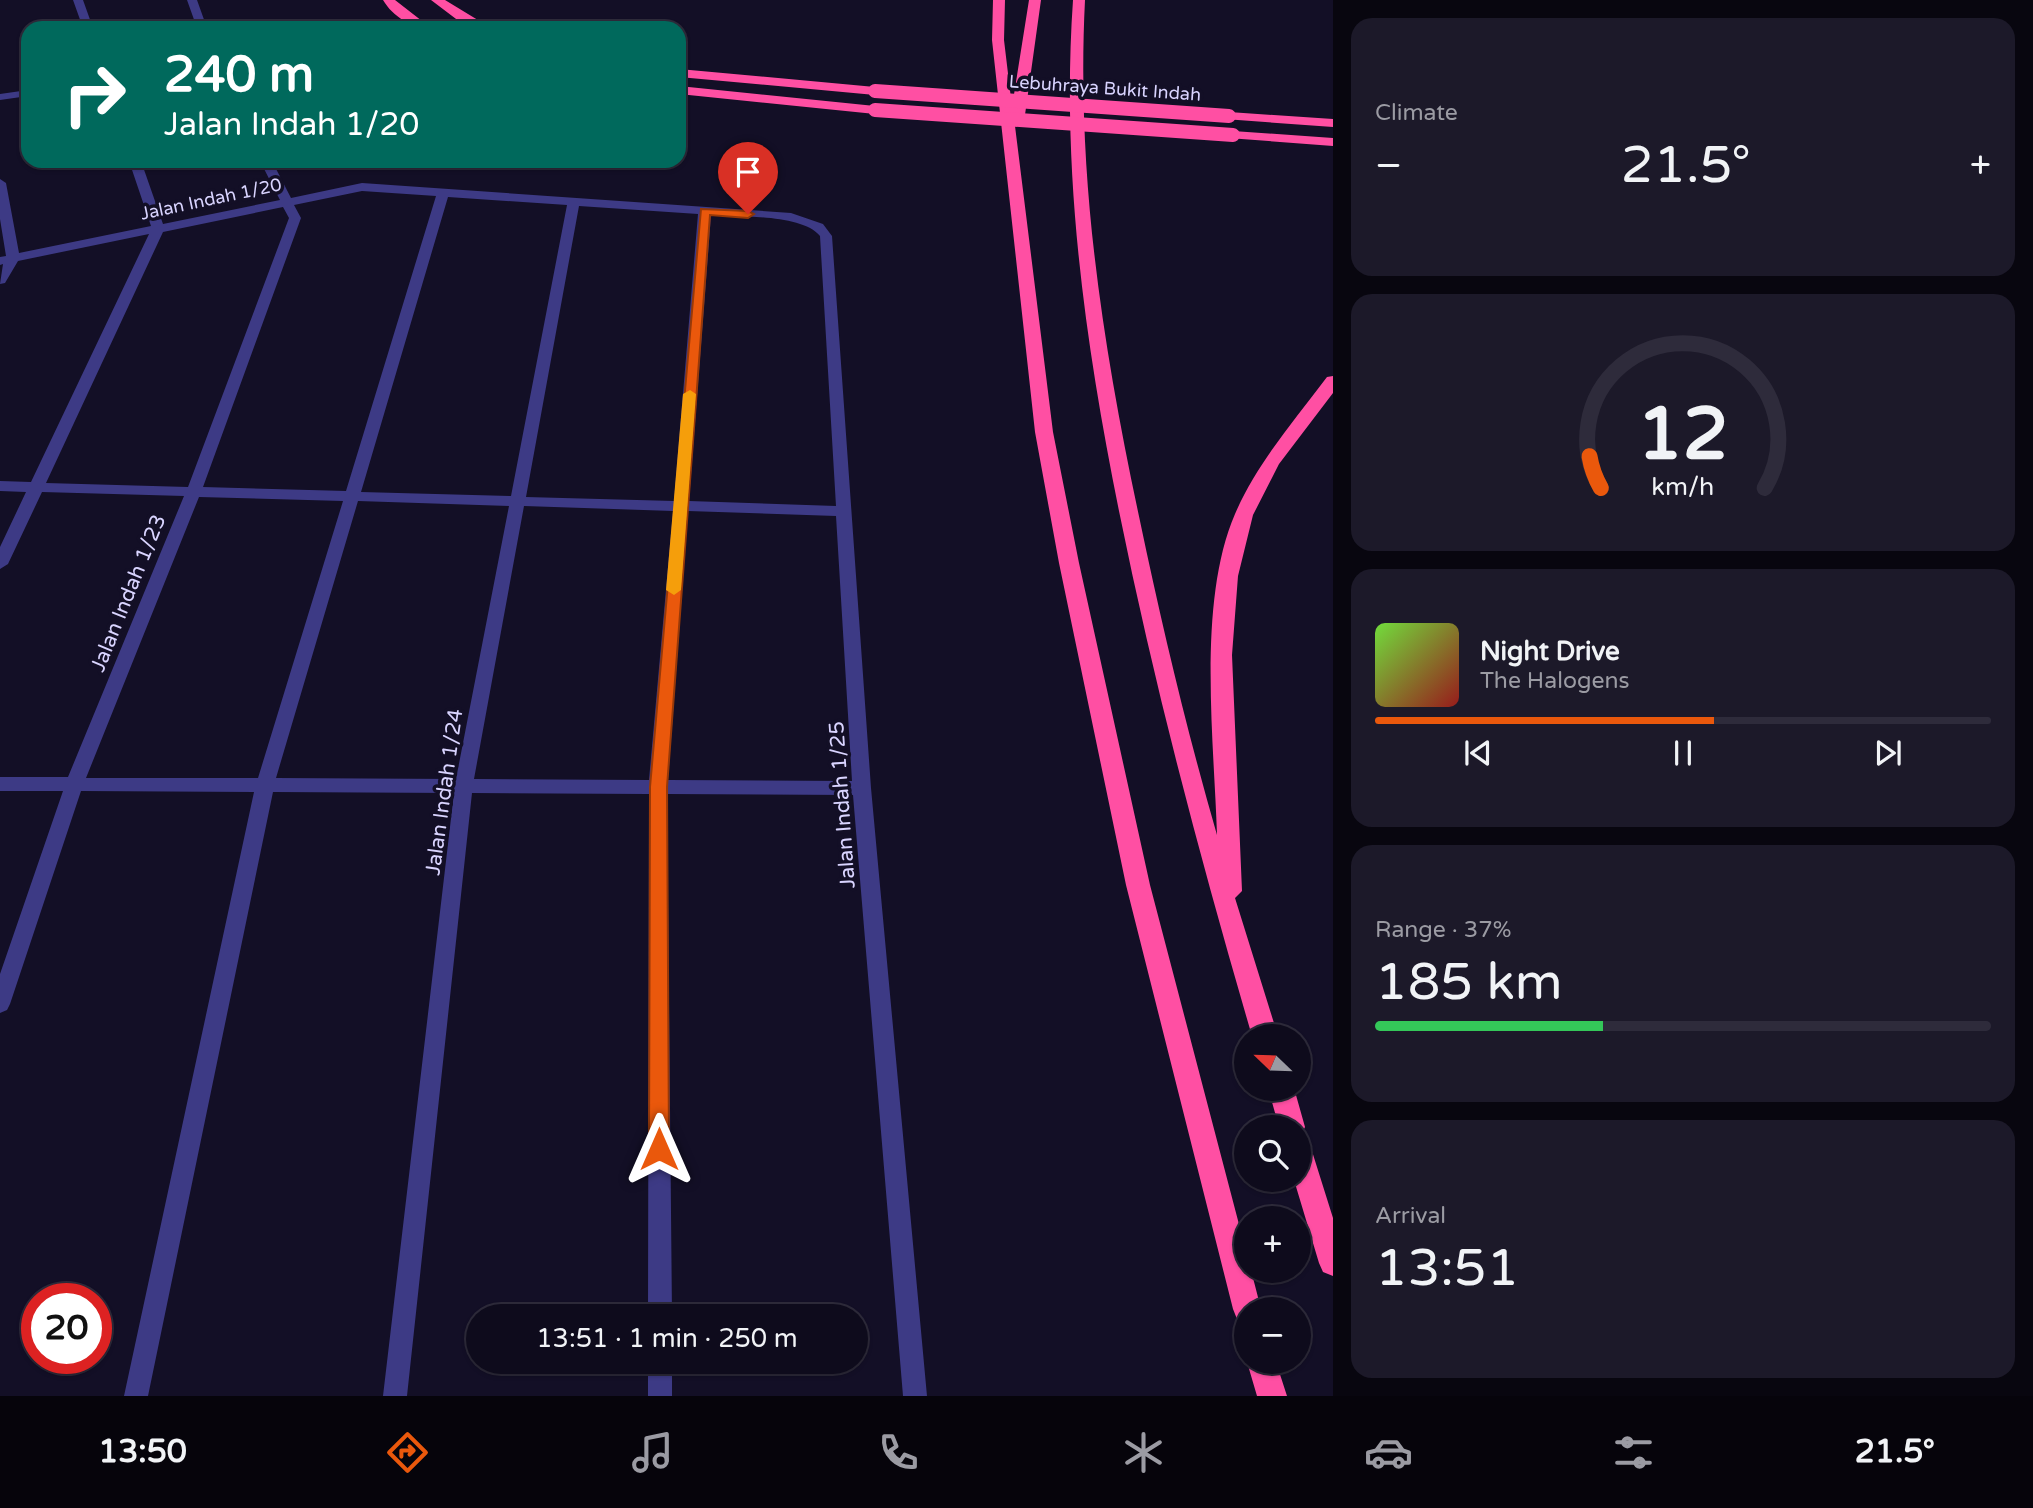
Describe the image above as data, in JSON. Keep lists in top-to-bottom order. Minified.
{"streets":{"highway":["Lebuhraya Bukit Indah"],"street":["Jalan Indah 1/20","Jalan Indah 1/23","Jalan Indah 1/24","Jalan Indah 1/25"]},"crossings":[["Jalan Indah 1/20","Jalan Indah 1/23"],["Jalan Indah 1/20","Jalan Indah 1/24"],["Jalan Indah 1/20","Jalan Indah 1/25"]],"north":"top left","page":{"tile":["Climate",["Range · 37%","185 km"],["Arrival","13:51"]],"turn":["240 m","Jalan Indah 1/20"],"heat":["−","21.5°","+"],"song":["Night Drive","The Halogens"],"map_buttons":["+","−"],"limit":"20","trip":"13:51 · 1 min · 250 m","tabs":["13:50","21.5°"],"gauge":["12","km/h"]}}
